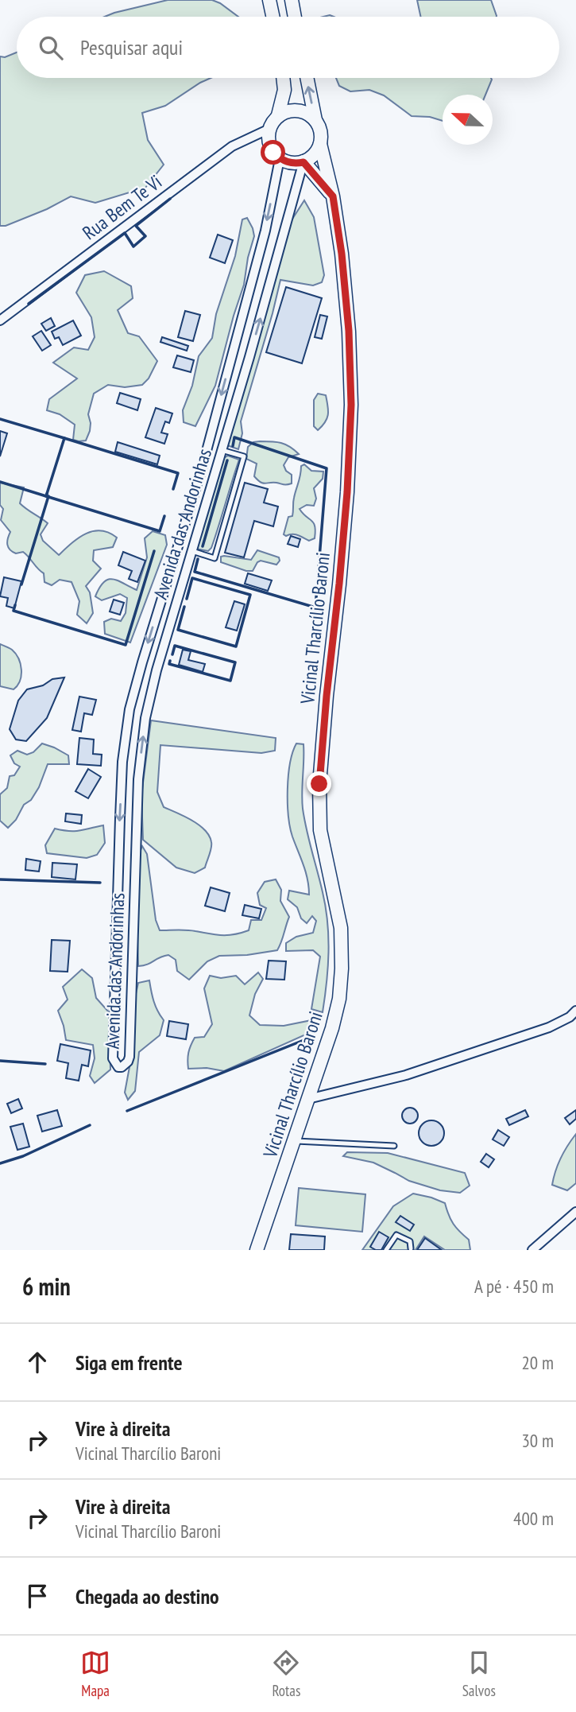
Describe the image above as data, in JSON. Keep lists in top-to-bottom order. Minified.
{"streets":{"main road":["Vicinal Tharcílio Baroni"],"street":["Rua Bem Te Vi","Avenida das Andorinhas"]},"crossings":[["Rua Bem Te Vi","Avenida das Andorinhas"],["Rua Bem Te Vi","Vicinal Tharcílio Baroni"],["Avenida das Andorinhas","Vicinal Tharcílio Baroni"]],"north":"left","page":{"search":"Pesquisar aqui","heading":["6 min","A pé · 450 m"],"list":[["Siga em frente","20 m"],["Vire à direita","Vicinal Tharcílio Baroni","30 m"],["Vire à direita","Vicinal Tharcílio Baroni","400 m"],"Chegada ao destino"],"nav":["Mapa","Rotas","Salvos"]}}
